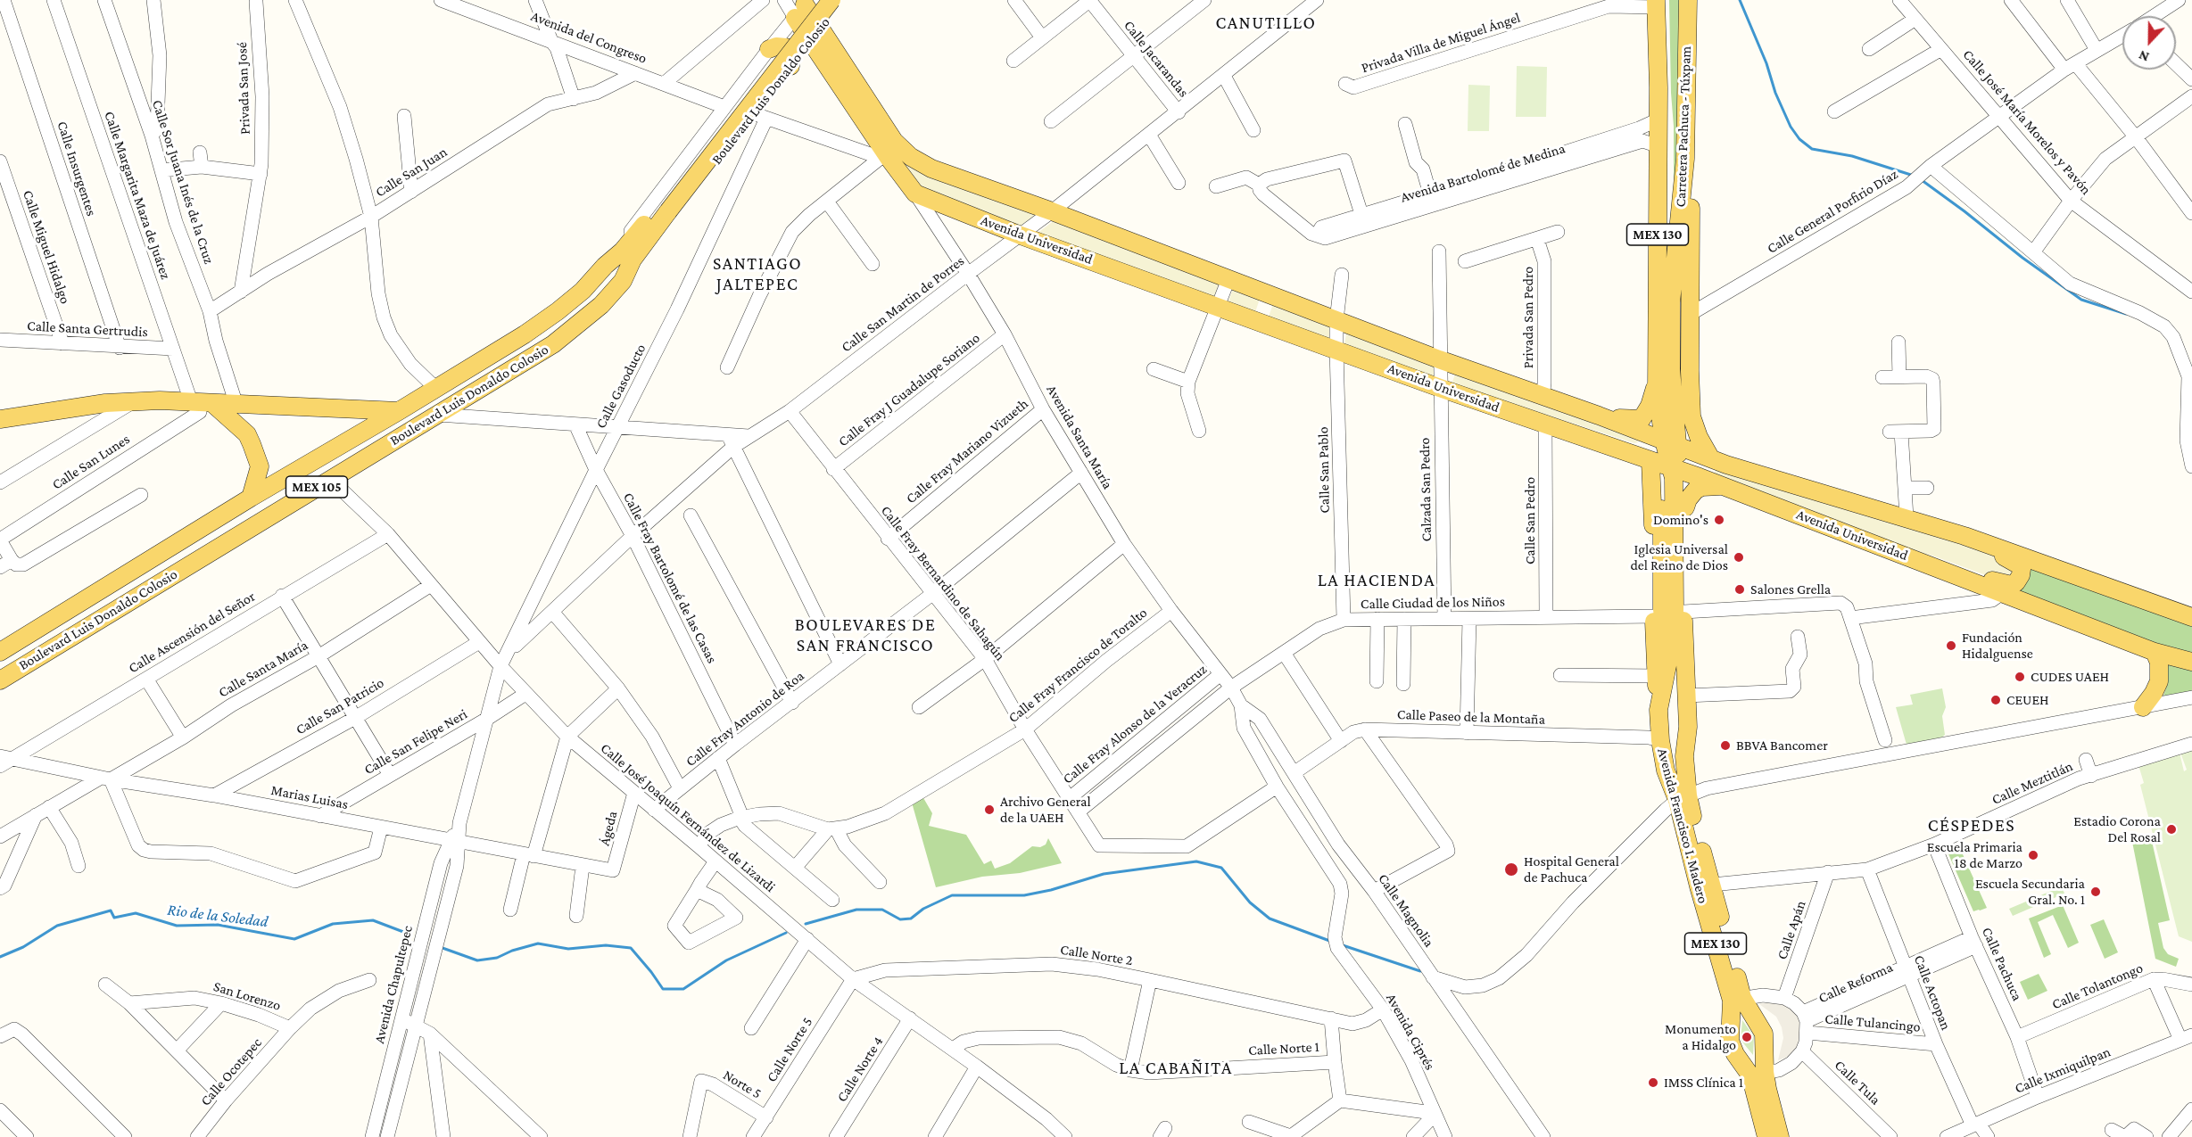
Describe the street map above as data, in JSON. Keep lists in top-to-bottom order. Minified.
{"streets":{"main road":["Boulevard Luis Donaldo Colosio","Carretera Pachuca - Túxpam","MEX 130","Avenida Universidad","MEX 105","Avenida Francisco I. Madero"],"street":["Avenida del Congreso","Privada Villa de Miguel Ángel","Calle Jacarandas","Privada San José","Calle José María Morelos y Pavón","Calle Insurgentes","Calle San Juan","Avenida Bartolomé de Medina","Calle Sor Juana Inés de la Cruz","Calle Margarita Maza de Juárez","Calle General Porfirio Díaz","Calle Miguel Hidalgo","Calle San Martin de Porres","Privada San Pedro","Calle Santa Gertrudis","Calle Gasoducto","Calle Fray J Guadalupe Soriano","Avenida Santa María","Calle Fray Mariano Vizueth","Calle San Lunes","Calle San Pablo","Calzada San Pedro","Calle San Pedro","Calle Fray Bartolomé de las Casas","Calle Fray Bernardino de Sahagún","Calle Ciudad de los Niños","Calle Ascensión del Señor","Calle Fray Francisco de Toralto","Calle Santa María","Calle San Patricio","Calle Paseo de la Montaña","Calle Fray Antonio de Roa","Calle Fray Alonso de la Veracruz","Calle San Felipe Neri","Calle Meztitlán","Marias Luisas","Calle José Joaquín Fernández de Lizardi","Ágeda","Calle Magnolia","Calle Apán","Calle Norte 2","Calle Pachuca","Calle Reforma","Avenida Chapultepec","Calle Tolantongo","Calle Actopan","San Lorenzo","Calle Tulancingo","Avenida Ciprés","Calle Norte 1","Calle Norte 5","Calle Norte 4","Calle Ixmiquilpan","Calle Ocotepec","Calle Tula","Norte 5"]},"crossings":[["Avenida del Congreso","Boulevard Luis Donaldo Colosio"],["Avenida del Congreso","Calle San Juan"],["Privada Villa de Miguel Ángel","Carretera Pachuca - Túxpam"],["Calle Jacarandas","Calle San Martin de Porres"],["Privada San José","Calle San Juan"],["Boulevard Luis Donaldo Colosio","Calle Sor Juana Inés de la Cruz"],["Boulevard Luis Donaldo Colosio","Calle Margarita Maza de Juárez"],["Boulevard Luis Donaldo Colosio","Avenida Universidad"],["Boulevard Luis Donaldo Colosio","Calle San Lunes"],["Boulevard Luis Donaldo Colosio","Calle José Joaquín Fernández de Lizardi"],["Calle José María Morelos y Pavón","Calle General Porfirio Díaz"],["Carretera Pachuca - Túxpam","Avenida Bartolomé de Medina"],["Carretera Pachuca - Túxpam","Avenida Francisco I. Madero"],["Calle Insurgentes","Calle Santa Gertrudis"],["Calle San Juan","Calle Sor Juana Inés de la Cruz"],["Calle Margarita Maza de Juárez","Calle Santa Gertrudis"],["Calle Margarita Maza de Juárez","Calle San Lunes"],["Avenida Universidad","Calle San Martin de Porres"],["Avenida Universidad","Privada San Pedro"],["Avenida Universidad","Avenida Santa María"],["Avenida Universidad","Calle San Pablo"],["Avenida Universidad","Calzada San Pedro"],["Avenida Universidad","Calle San Pedro"],["Calle Miguel Hidalgo","Calle Santa Gertrudis"],["Calle San Martin de Porres","Calle Gasoducto"],["Calle San Martin de Porres","Avenida Santa María"],["Calle San Martin de Porres","Calle Fray Bartolomé de las Casas"],["Calle San Martin de Porres","Calle Fray Bernardino de Sahagún"],["Calle Gasoducto","Calle Fray Bartolomé de las Casas"],["Calle Gasoducto","Calle San Felipe Neri"],["Calle Gasoducto","Calle José Joaquín Fernández de Lizardi"],["Calle Gasoducto","Avenida Chapultepec"],["Calle Fray J Guadalupe Soriano","Avenida Santa María"],["Calle Fray J Guadalupe Soriano","Calle Fray Bernardino de Sahagún"],["Avenida Santa María","Calle Fray Mariano Vizueth"],["Avenida Santa María","Calle Ciudad de los Niños"],["Avenida Santa María","Calle Fray Francisco de Toralto"],["Avenida Santa María","Calle Fray Antonio de Roa"],["Avenida Santa María","Calle Fray Alonso de la Veracruz"],["Avenida Santa María","Calle Magnolia"],["Calle Fray Mariano Vizueth","Calle Fray Bernardino de Sahagún"],["Calle San Pablo","Calle Ciudad de los Niños"],["Calzada San Pedro","Calle Ciudad de los Niños"],["Calle San Pedro","Calle Ciudad de los Niños"],["Calle Fray Bartolomé de las Casas","Calle Fray Antonio de Roa"],["Calle Fray Bernardino de Sahagún","Calle Fray Francisco de Toralto"],["Calle Fray Bernardino de Sahagún","Calle Fray Antonio de Roa"],["Calle Fray Bernardino de Sahagún","Calle Fray Alonso de la Veracruz"],["Calle Fray Bernardino de Sahagún","Avenida Ciprés"],["Calle Ascensión del Señor","Marias Luisas"],["Calle Ascensión del Señor","Calle José Joaquín Fernández de Lizardi"],["Calle Santa María","Marias Luisas"],["Calle Santa María","Calle José Joaquín Fernández de Lizardi"],["Calle San Patricio","Marias Luisas"],["Calle San Patricio","Calle José Joaquín Fernández de Lizardi"],["Calle Paseo de la Montaña","Avenida Francisco I. Madero"],["Calle Paseo de la Montaña","Calle Magnolia"],["Calle Fray Antonio de Roa","Calle José Joaquín Fernández de Lizardi"],["Calle San Felipe Neri","Marias Luisas"],["Calle San Felipe Neri","Calle José Joaquín Fernández de Lizardi"],["Calle San Felipe Neri","Avenida Chapultepec"],["Calle Meztitlán","Avenida Francisco I. Madero"],["Calle Meztitlán","Calle Apán"],["Calle Meztitlán","Calle Pachuca"],["Calle Meztitlán","Calle Actopan"],["Marias Luisas","Ágeda"],["Marias Luisas","Avenida Chapultepec"],["Calle José Joaquín Fernández de Lizardi","Ágeda"],["Calle José Joaquín Fernández de Lizardi","Calle Norte 2"],["Calle José Joaquín Fernández de Lizardi","Calle Norte 1"],["Calle José Joaquín Fernández de Lizardi","Calle Norte 5"],["Calle José Joaquín Fernández de Lizardi","Calle Norte 4"],["Calle Norte 2","Avenida Ciprés"],["Calle Norte 2","Calle Norte 5"],["Calle Pachuca","Calle Reforma"],["Calle Pachuca","Calle Tolantongo"],["Calle Pachuca","Calle Ixmiquilpan"],["Calle Reforma","Calle Actopan"],["Calle Reforma","Calle Tulancingo"],["Calle Actopan","Calle Tulancingo"],["Calle Actopan","Calle Ixmiquilpan"],["San Lorenzo","Calle Ocotepec"],["Calle Norte 5","Norte 5"]],"districts":["CANUTILLO","SANTIAGO JALTEPEC","LA HACIENDA","BOULEVARES DE SAN FRANCISCO","CÉSPEDES","LA CABAÑITA"],"water":["Rio de la Soledad"],"places":["Domino's","Iglesia Universal del Reino de Dios","Salones Grella","Fundación Hidalguense","CUDES UAEH","CEUEH","BBVA Bancomer","Archivo General de la UAEH","Estadio Corona Del Rosal","Escuela Primaria 18 de Marzo","Hospital General de Pachuca","Escuela Secundaria Gral. No. 1","Monumento a Hidalgo","IMSS Clínica 1"],"north":"bottom"}
